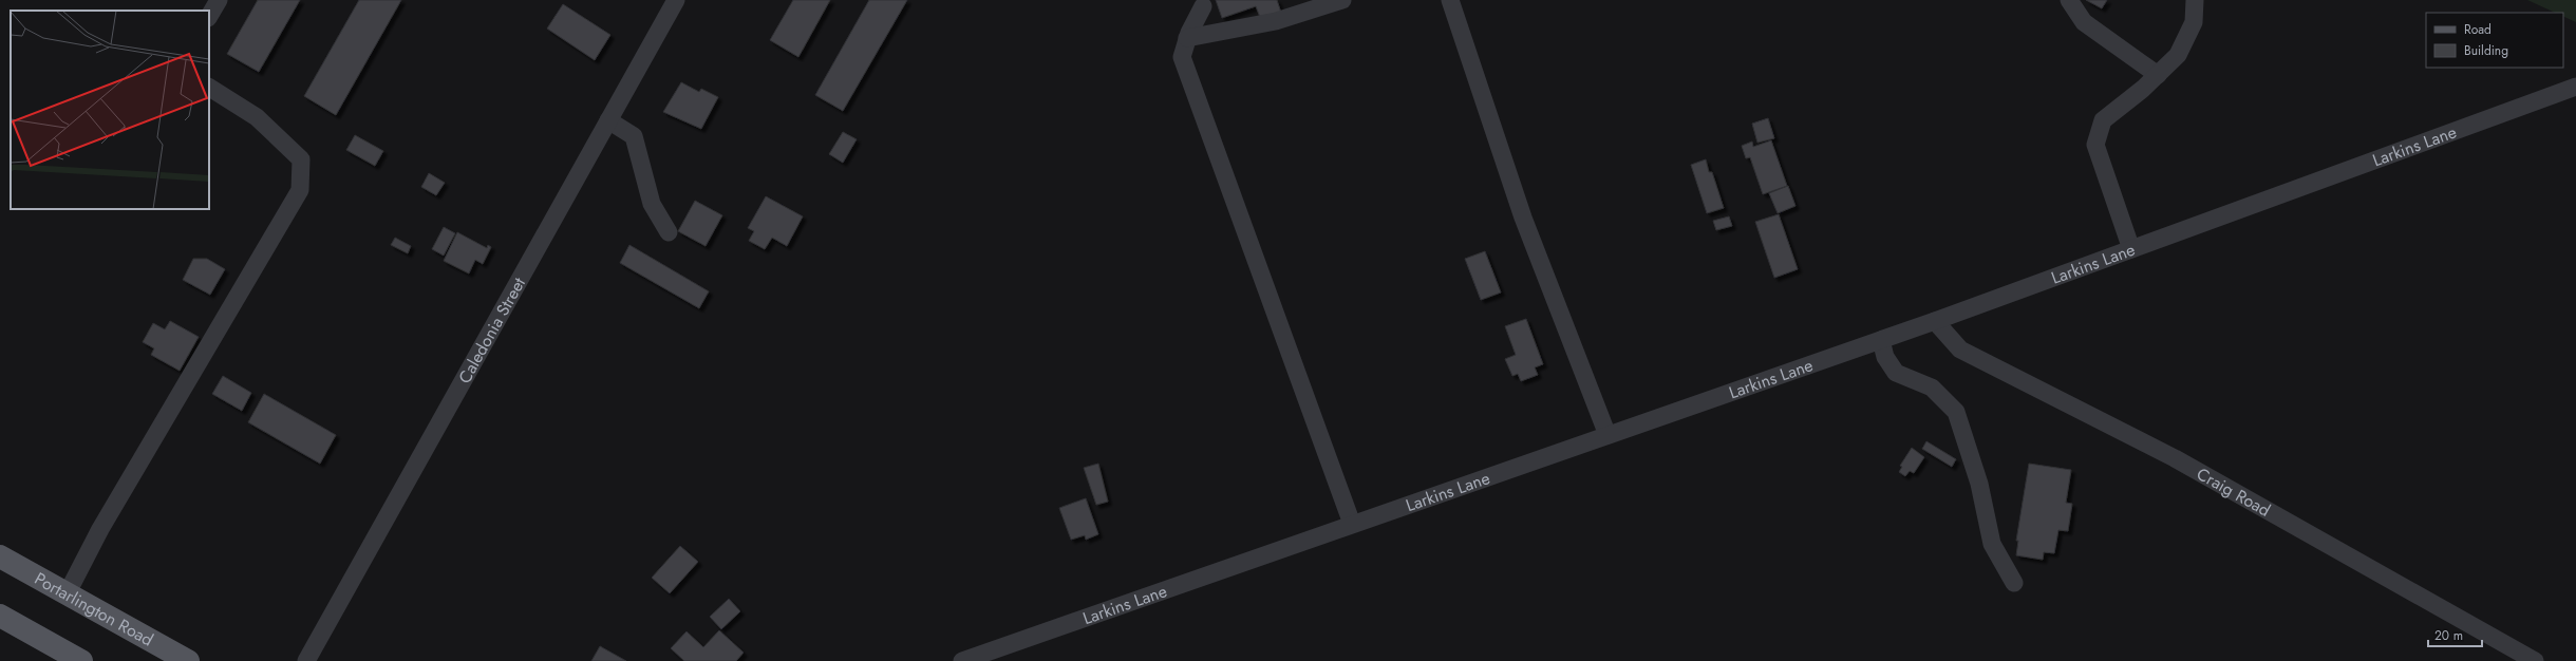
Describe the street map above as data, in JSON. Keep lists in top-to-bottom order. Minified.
{"streets":{"main road":["Portarlington Road"],"street":["Larkins Lane","Caledonia Street","Craig Road"]},"crossings":[["Larkins Lane","Craig Road"]],"legend":["Road","Building"],"scale_bar":"20 m"}
